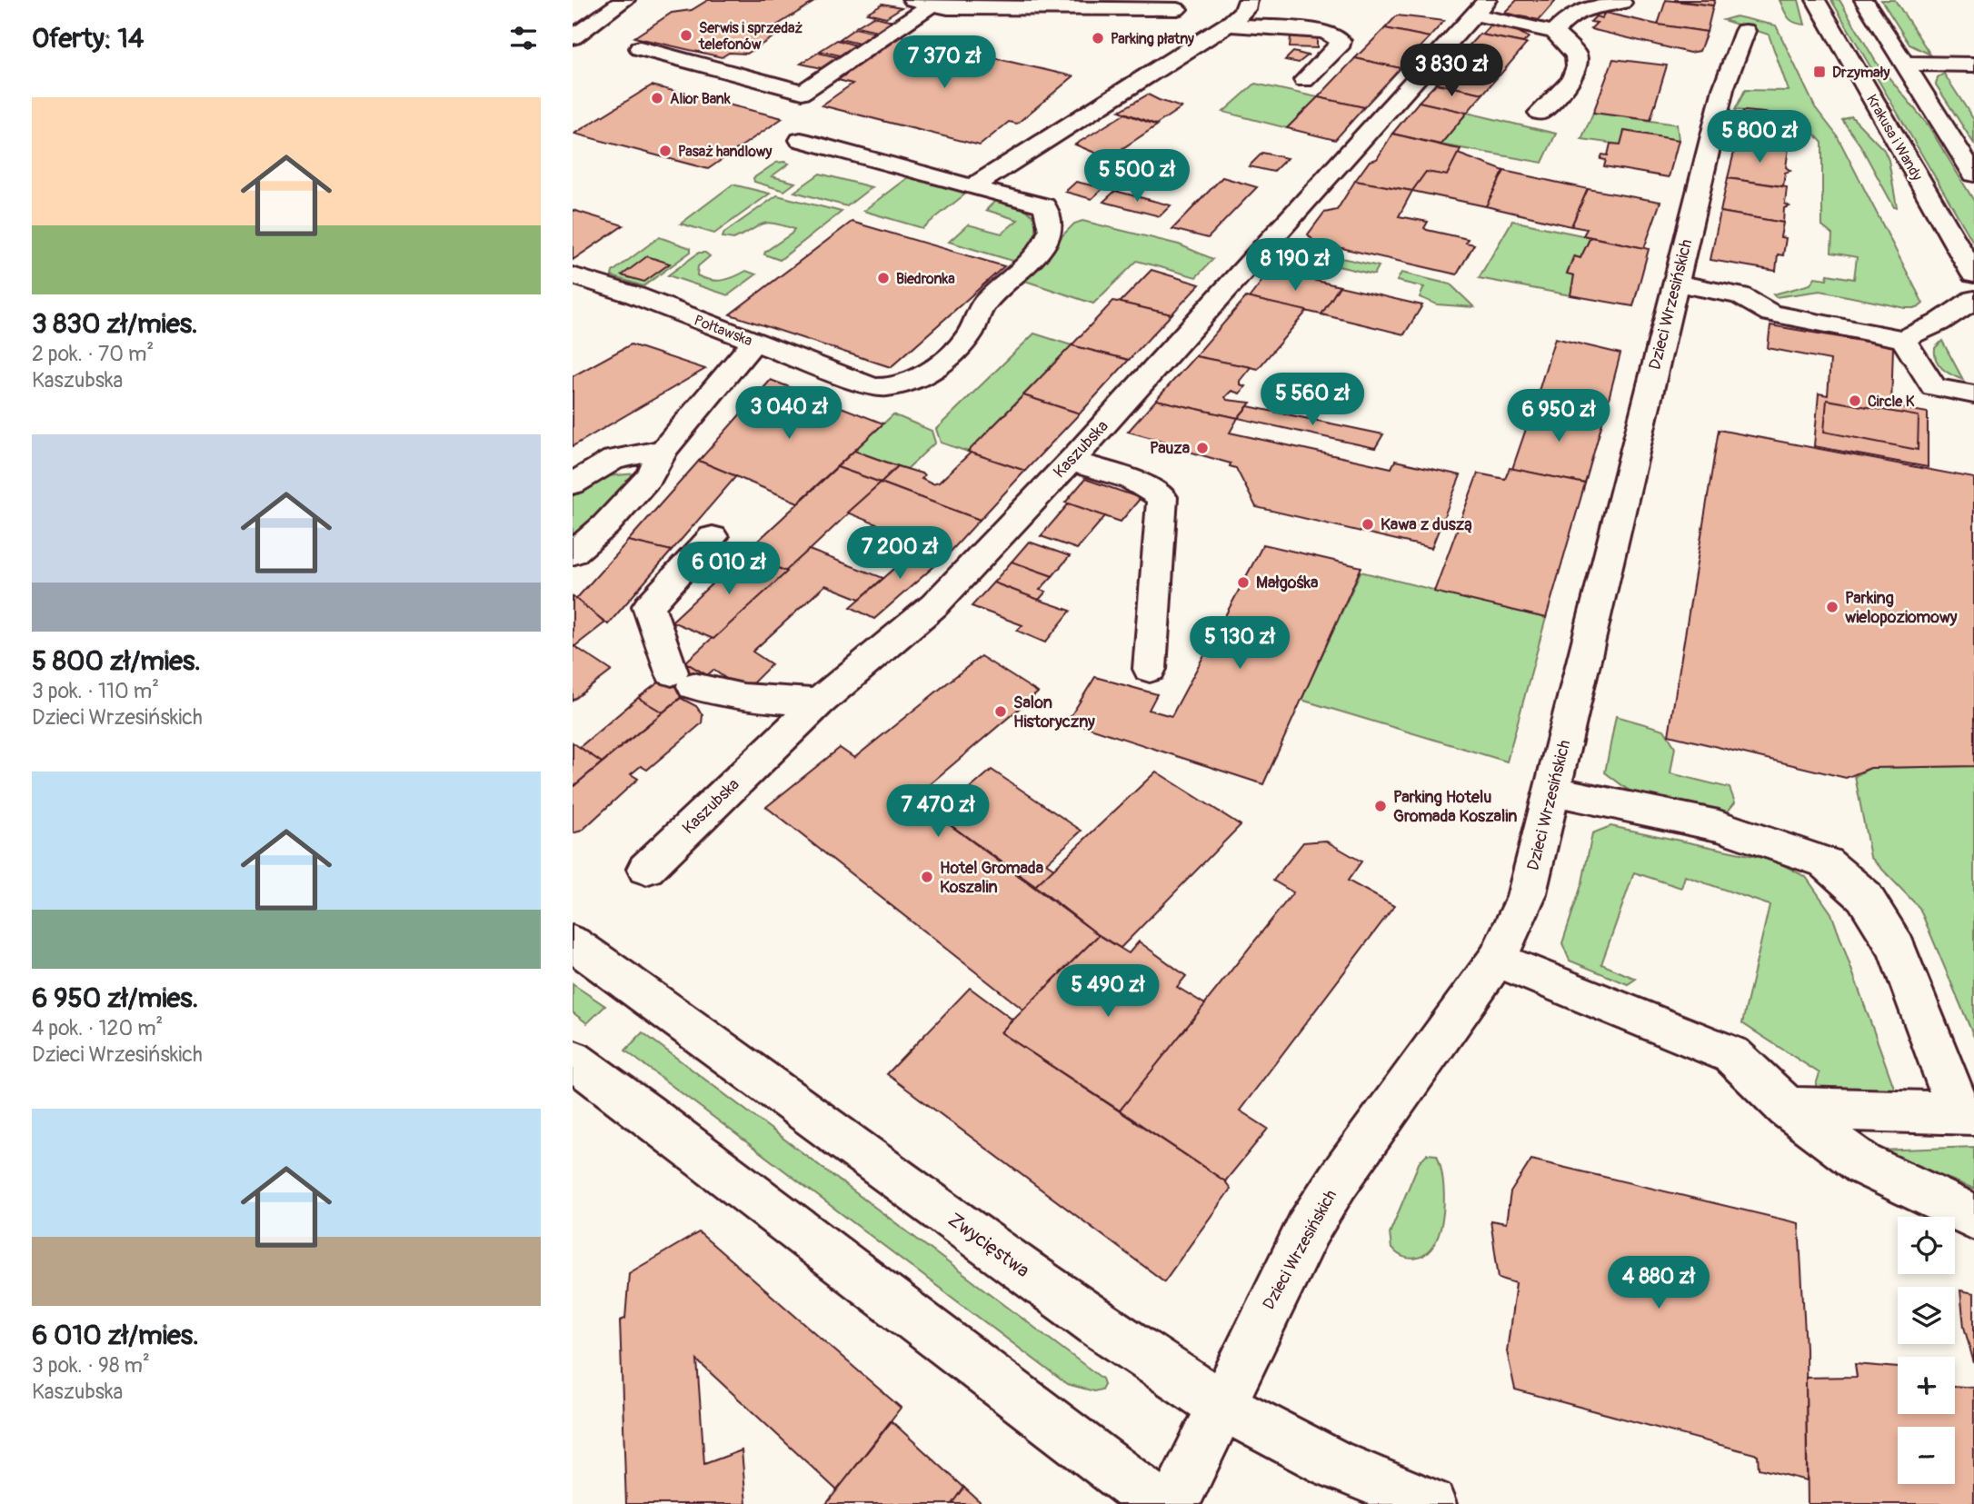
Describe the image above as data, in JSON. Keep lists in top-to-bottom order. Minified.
{"streets":{"street":["Krakusa i Wandy","Dzieci Wrzesińskich","Połtawska","Kaszubska","Zwycięstwa"]},"crossings":[["Dzieci Wrzesińskich","Zwycięstwa"]],"places":{"other":["Serwis i sprzedaż telefonów","Parking płatny","Alior Bank","Pasaż handlowy","Biedronka","Circle K","Pauza","Kawa z duszą","Małgośka","Parking wielopoziomowy","Salon Historyczny","Parking Hotelu Gromada Koszalin","Hotel Gromada Koszalin"],"transit":["Drzymały"]},"page":{"heading":"Oferty: 14","price":["7 370 zł","3 830 zł","5 800 zł","5 500 zł","8 190 zł","5 560 zł","3 040 zł","6 950 zł","7 200 zł","6 010 zł","5 130 zł","7 470 zł","5 490 zł","4 880 zł"],"list":[{"name":"3 830 zł/mies.","note":"2 pok. · 70 m² · Kaszubska"},{"name":"5 800 zł/mies.","note":"3 pok. · 110 m² · Dzieci Wrzesińskich"},{"name":"6 950 zł/mies.","note":"4 pok. · 120 m² · Dzieci Wrzesińskich"},{"name":"6 010 zł/mies.","note":"3 pok. · 98 m² · Kaszubska"}],"map_buttons":["+","−"]}}
